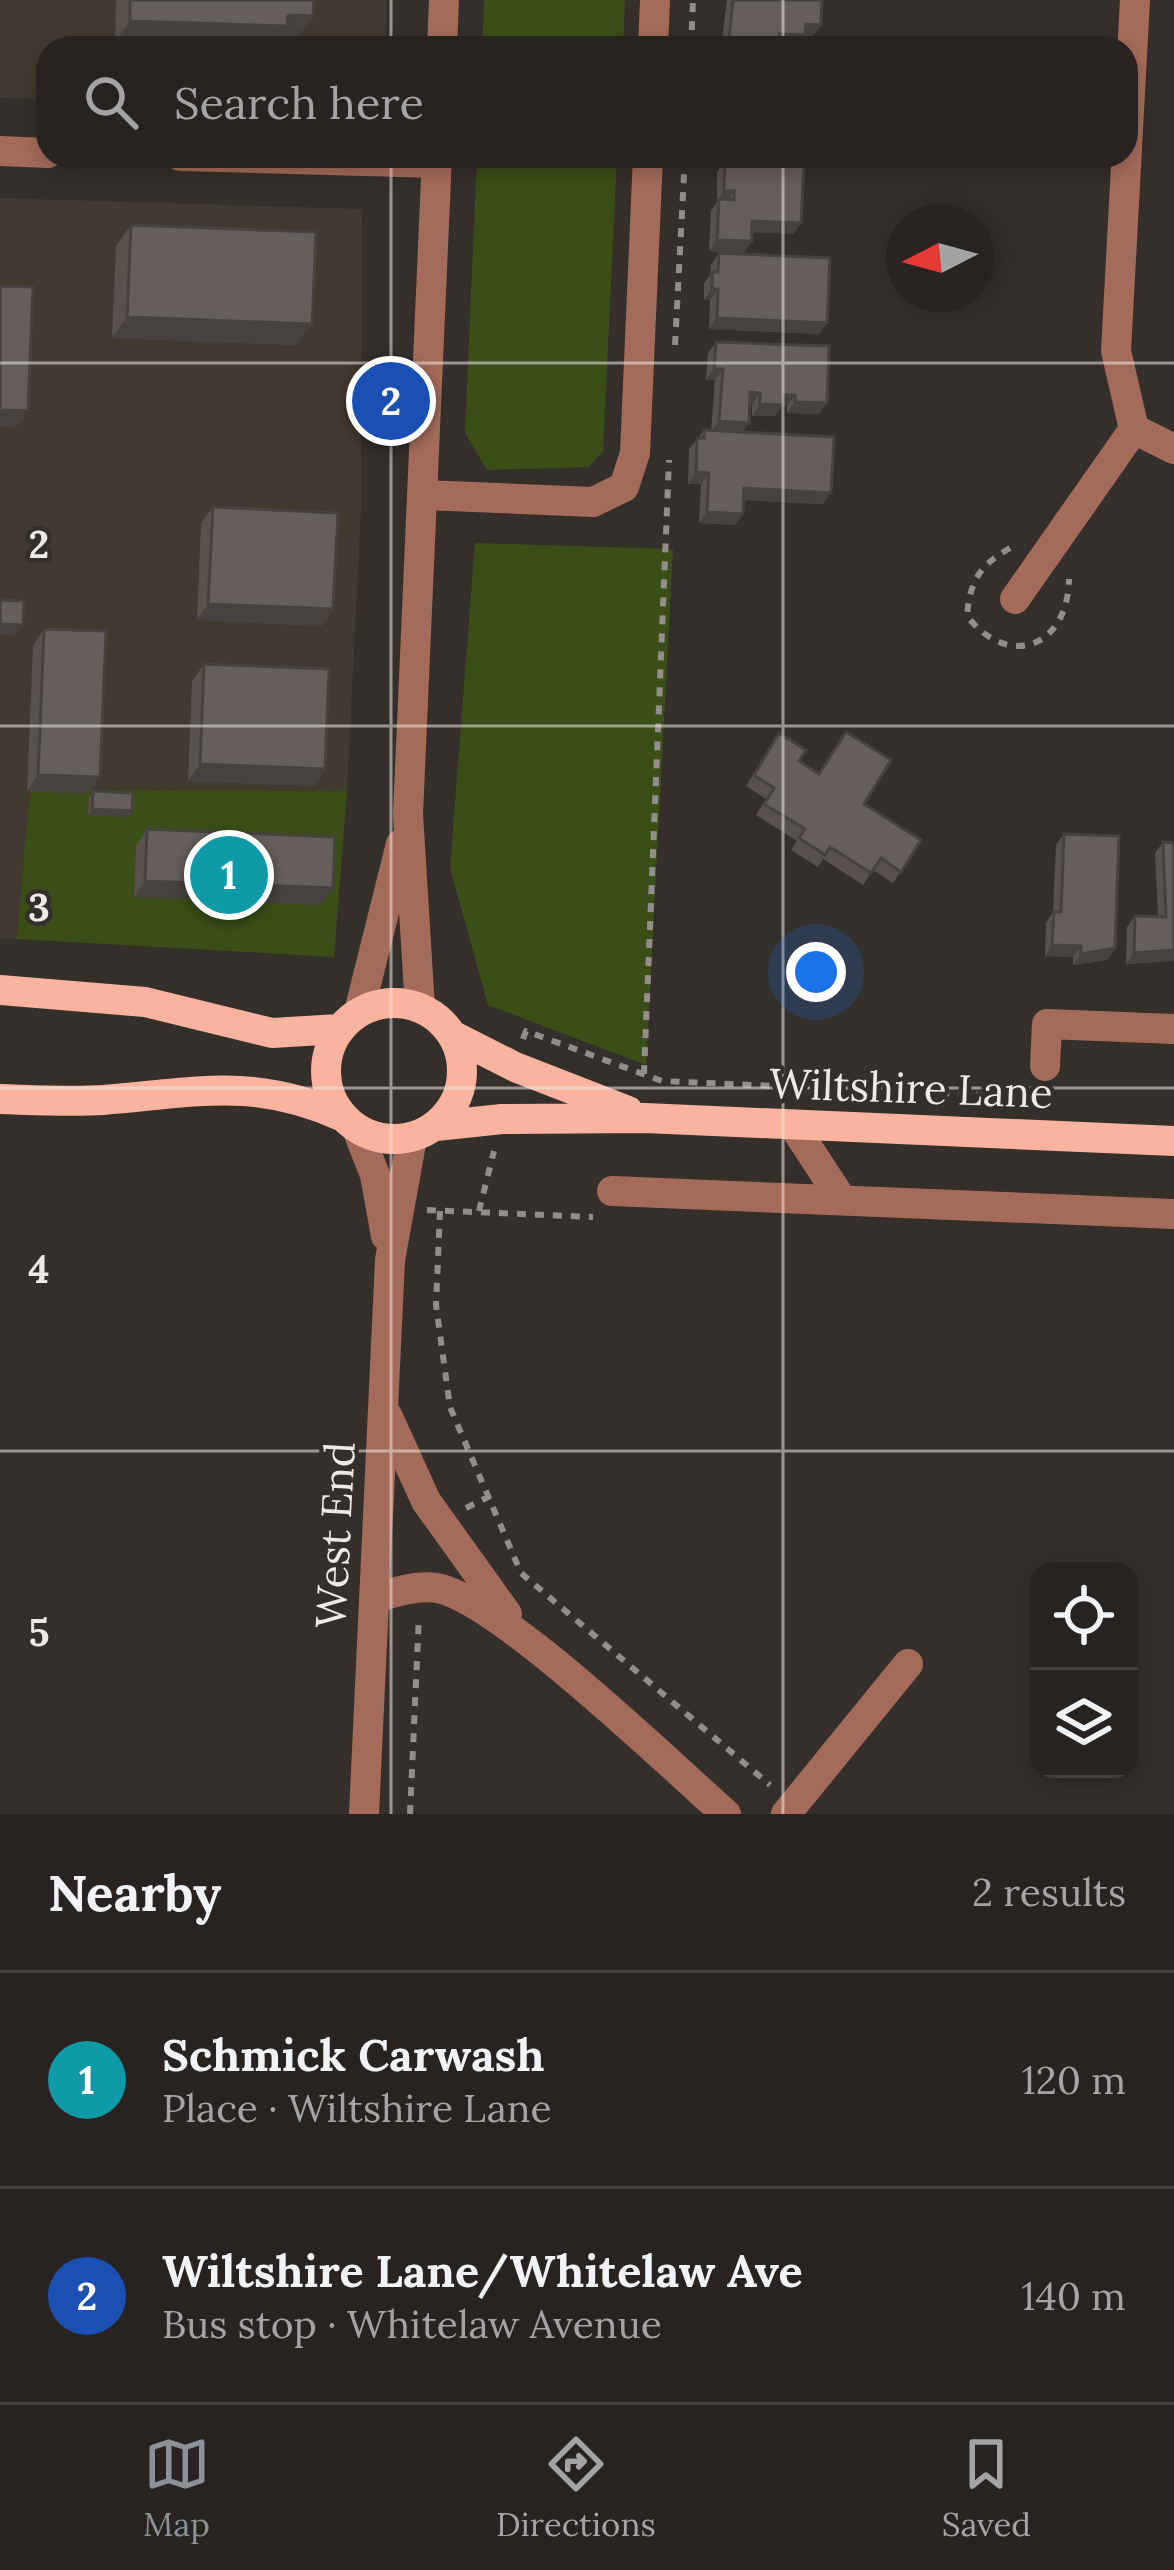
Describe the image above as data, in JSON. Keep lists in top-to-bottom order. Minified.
{"streets":{"main road":["Wiltshire Lane"],"street":["West End"]},"crossings":[["Wiltshire Lane","West End"]],"north":"left","page":{"search":"Search here","pins":["2","1"],"heading":["Nearby","2 results"],"list":[{"mark":"1","name":"Schmick Carwash","note":"Place · Wiltshire Lane","value":"120 m"},{"mark":"2","name":"Wiltshire Lane/Whitelaw Ave","note":"Bus stop · Whitelaw Avenue","value":"140 m"}],"nav":["Map","Directions","Saved"]},"grid":{"rows":["2","3","4","5"]}}
